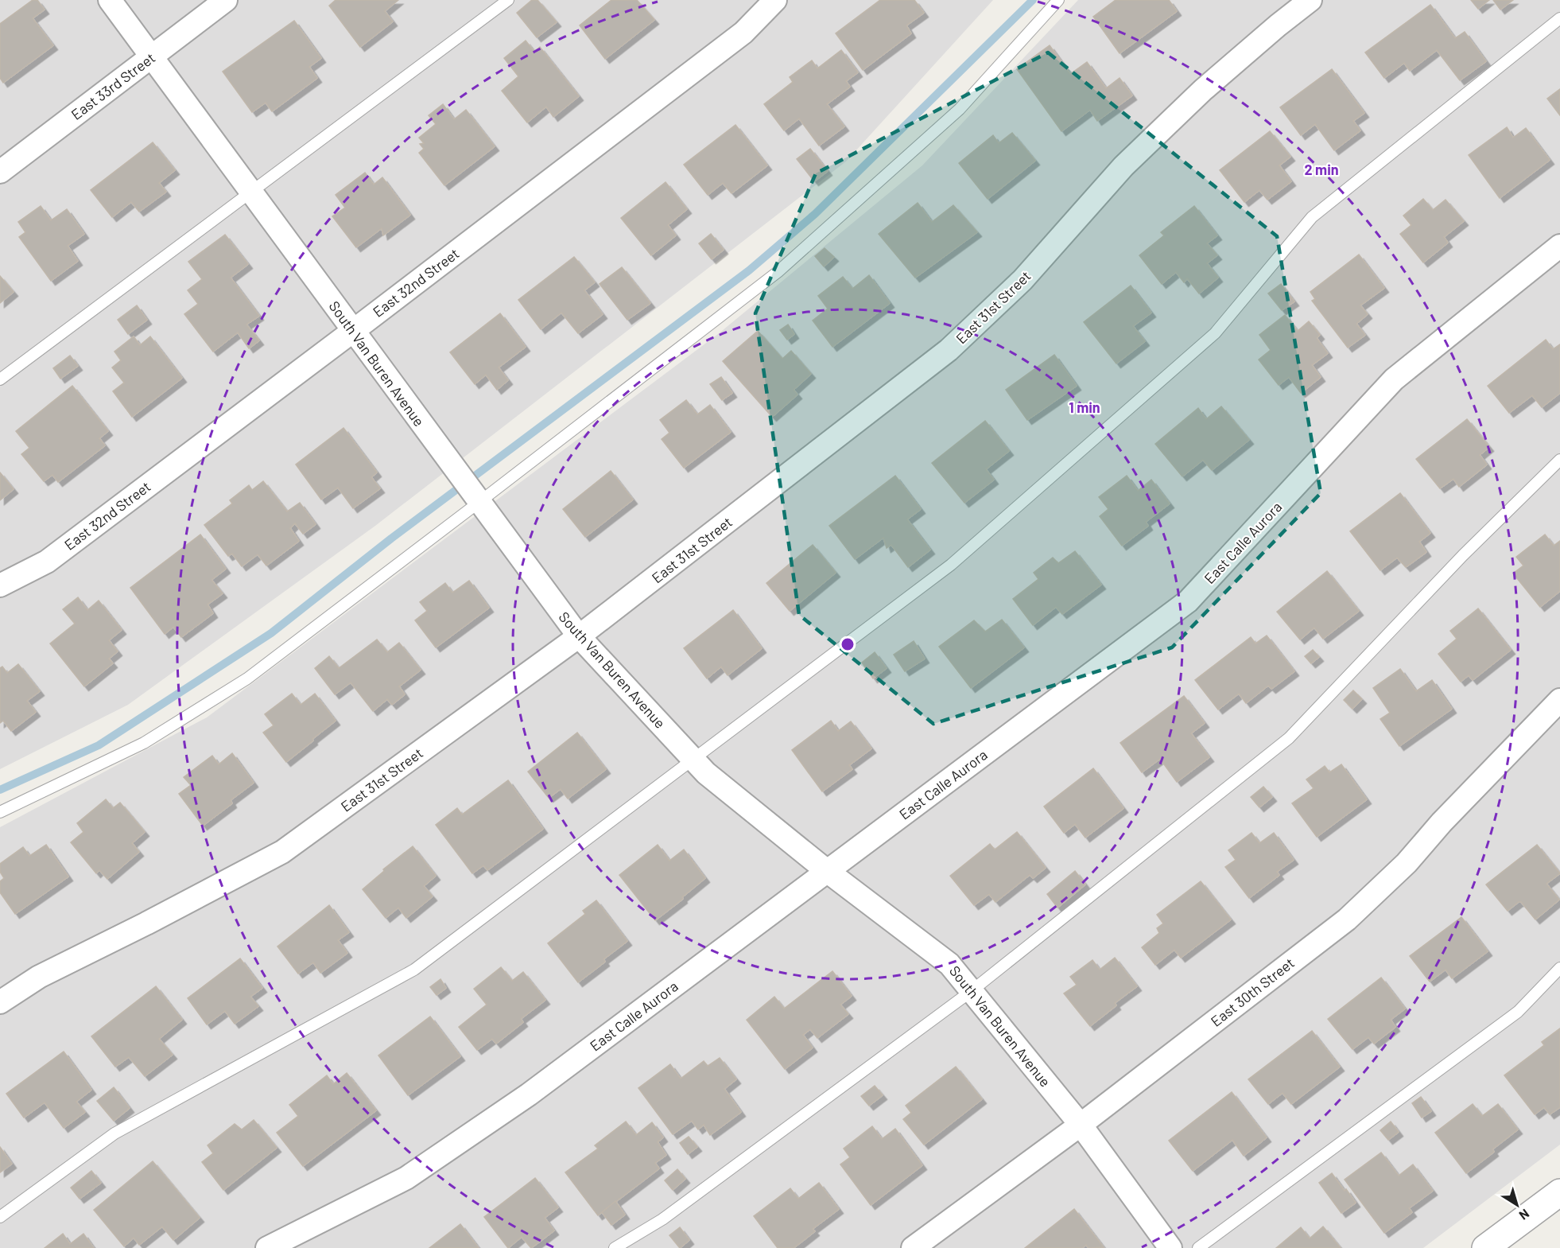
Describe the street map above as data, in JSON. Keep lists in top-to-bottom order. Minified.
{"streets":{"street":["East 33rd Street","East 32nd Street","East 31st Street","South Van Buren Avenue","East Calle Aurora","East 30th Street"]},"crossings":[["East 33rd Street","South Van Buren Avenue"],["East 32nd Street","South Van Buren Avenue"],["East 31st Street","South Van Buren Avenue"],["South Van Buren Avenue","East Calle Aurora"],["South Van Buren Avenue","East 30th Street"]],"north":"bottom right","rings":["2 min","1 min"]}
